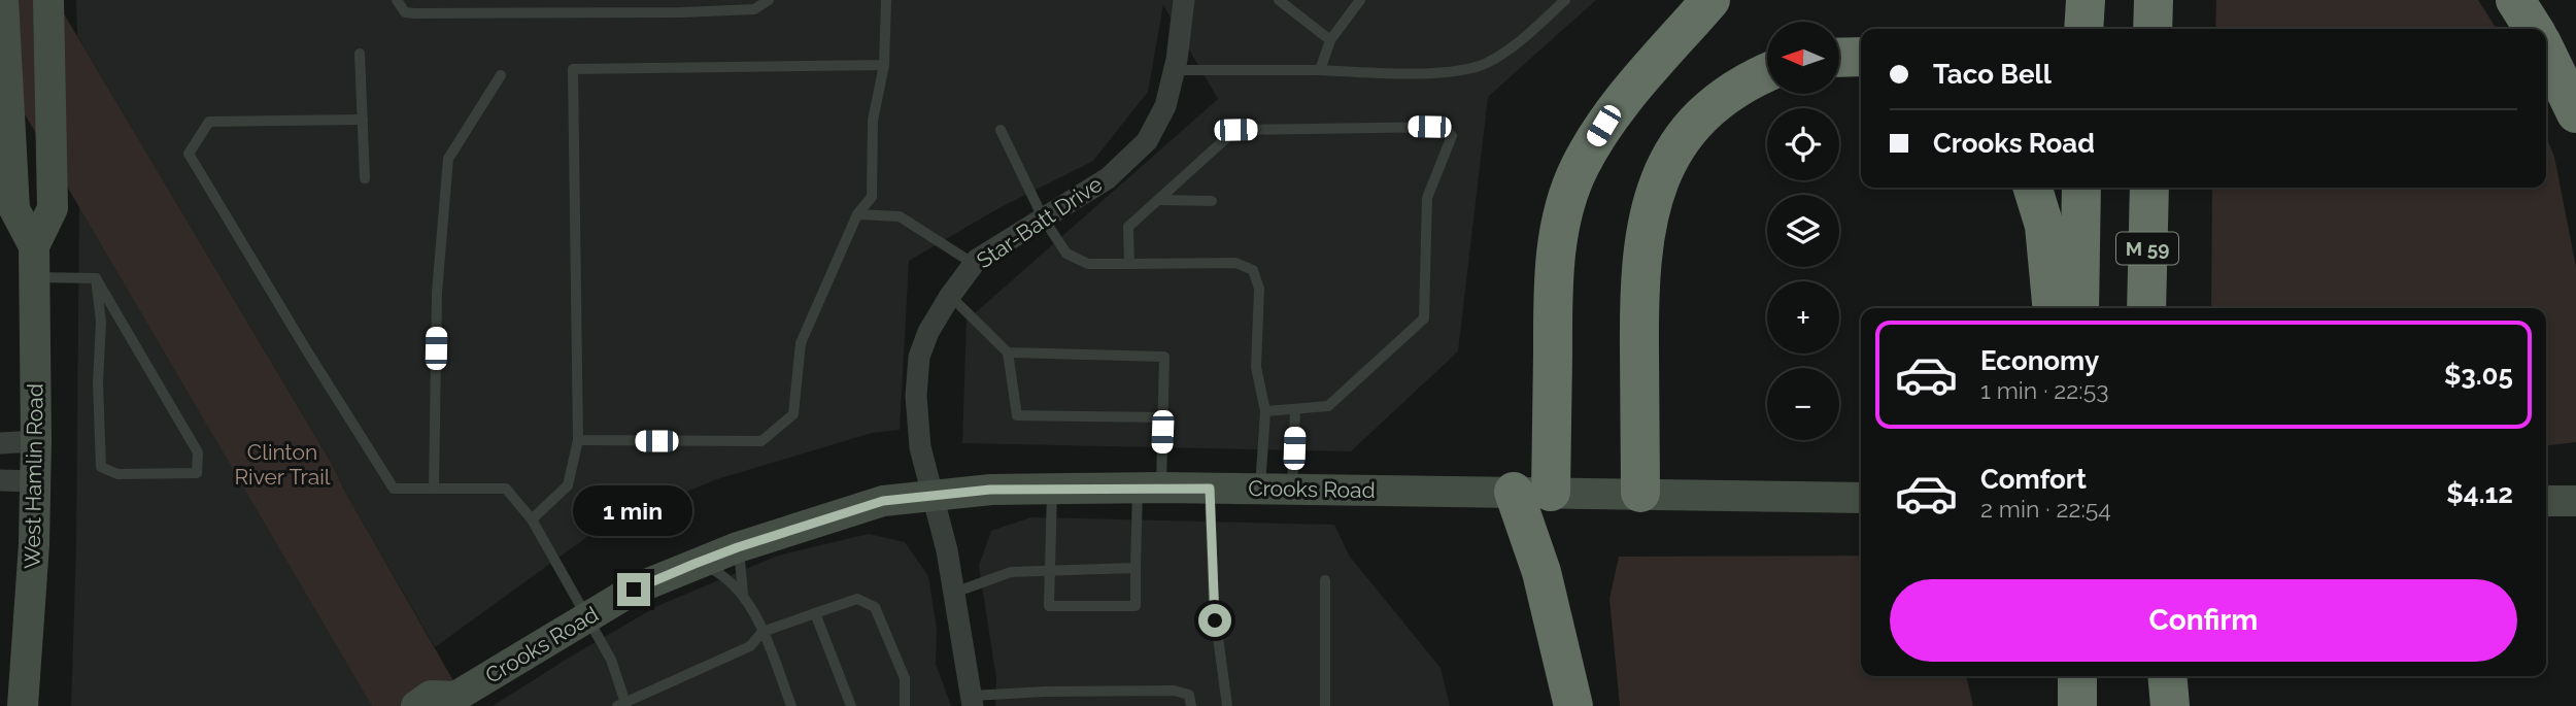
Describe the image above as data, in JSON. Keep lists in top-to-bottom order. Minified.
{"streets":{"highway":["M 59"],"main road":["West Hamlin Road","Crooks Road"],"street":["Star-Batt Drive"]},"crossings":[["Star-Batt Drive","Crooks Road"]],"parks":["Clinton River Trail"],"north":"left","page":{"map_buttons":["+","−"],"banner":["Taco Bell","Crooks Road"],"list":[{"name":"Economy","note":"1 min · 22:53","value":"$3.05"},{"name":"Comfort","note":"2 min · 22:54","value":"$4.12"}],"bubble":"1 min","buttons":"Confirm"}}
